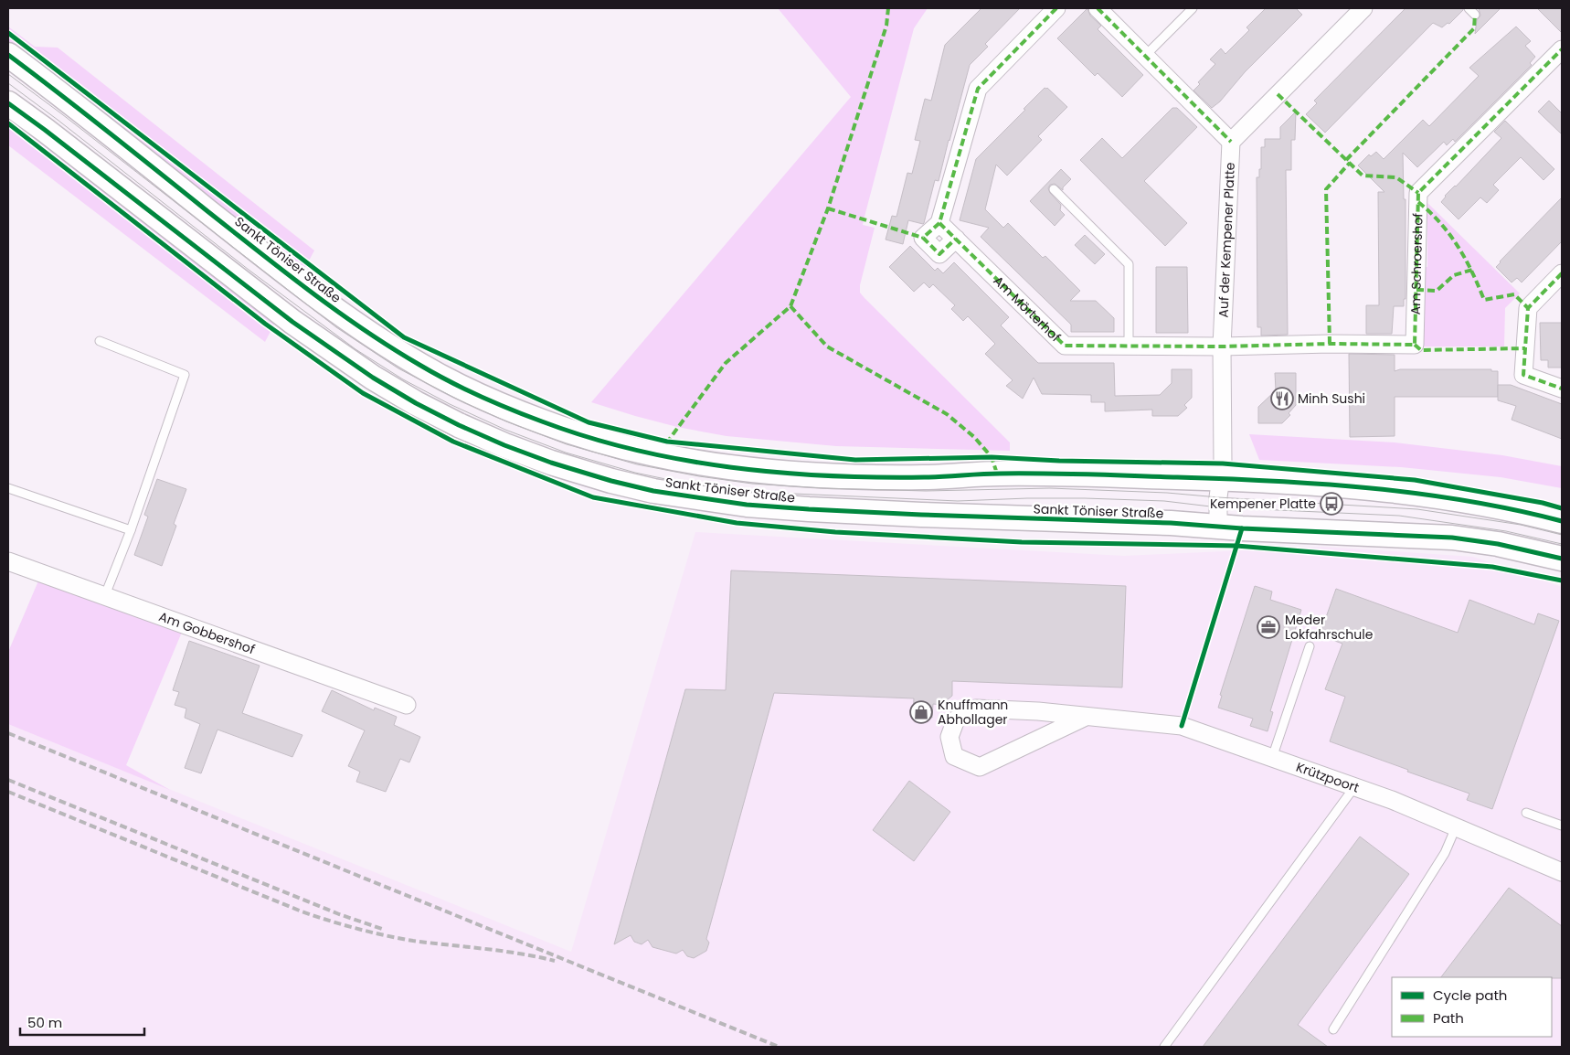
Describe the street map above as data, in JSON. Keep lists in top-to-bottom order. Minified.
{"streets":{"main road":["Sankt Töniser Straße"],"street":["Auf der Kempener Platte","Am Schroershof","Am Mörterhof","Am Gobbershof","Krützpoort"]},"crossings":[["Auf der Kempener Platte","Sankt Töniser Straße"],["Auf der Kempener Platte","Am Schroershof"],["Auf der Kempener Platte","Am Mörterhof"],["Am Schroershof","Am Mörterhof"]],"places":{"restaurant":["Minh Sushi"],"bus stop":["Kempener Platte"],"office":["Meder Lokfahrschule"],"shop":["Knuffmann Abhollager"]},"legend":["Cycle path","Path"],"scale_bar":"50 m"}
